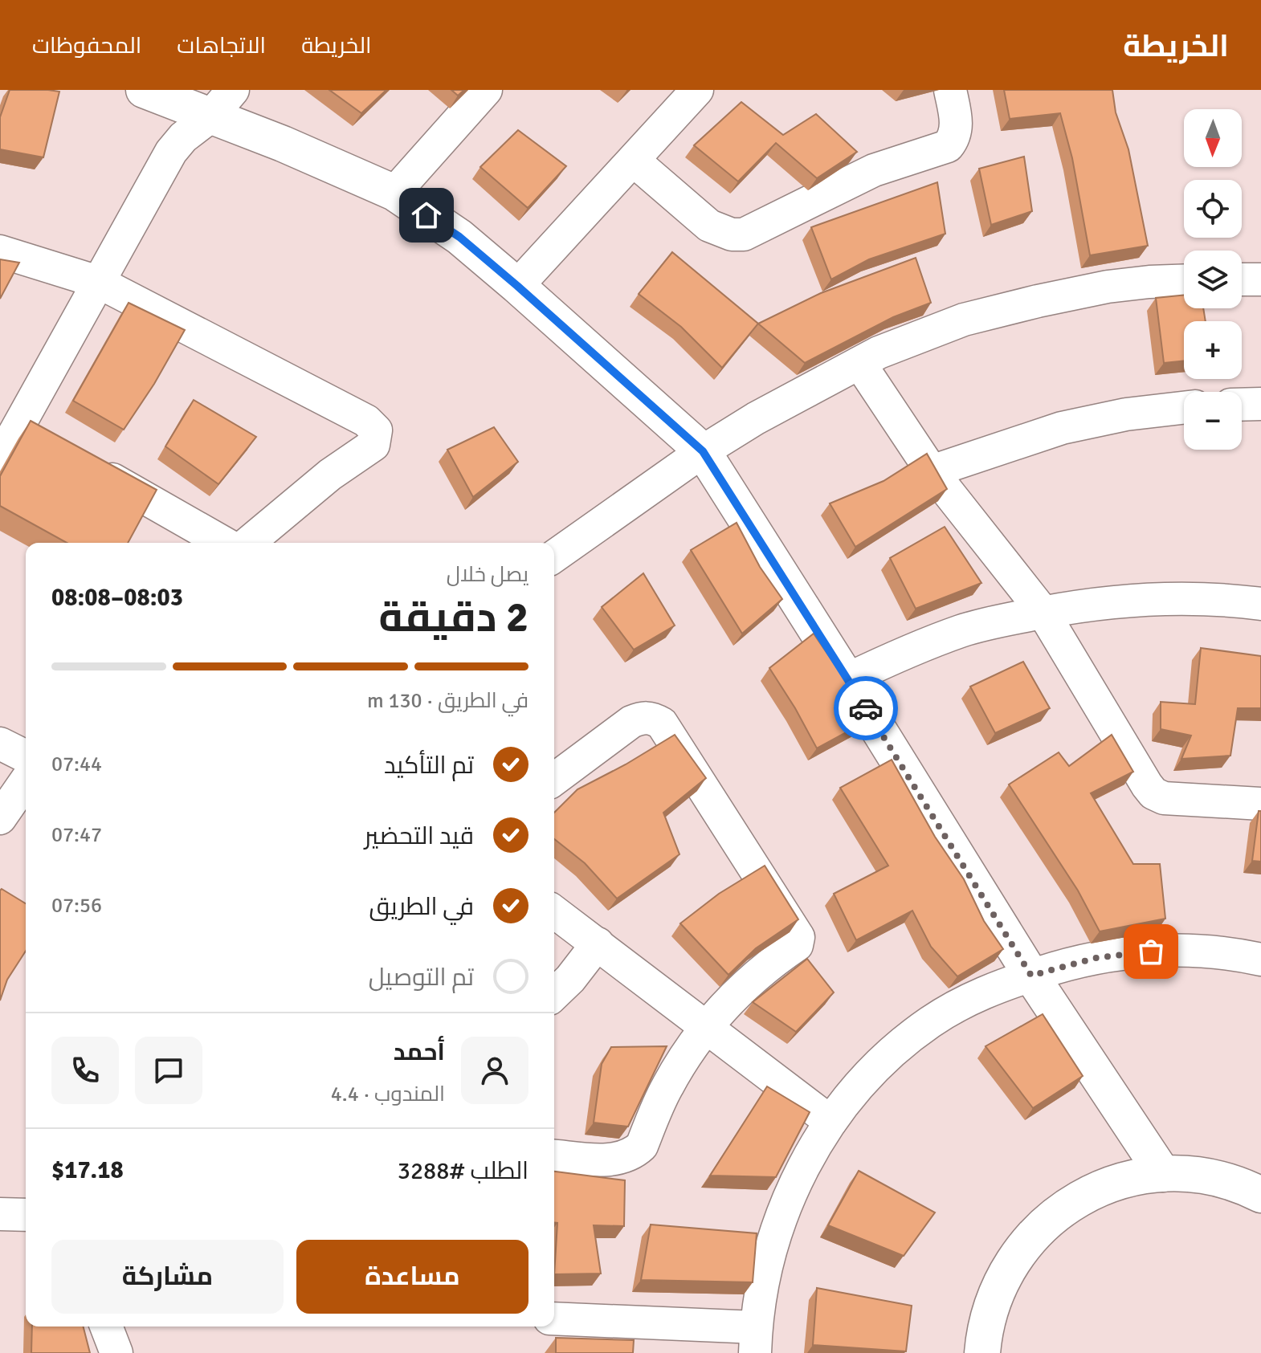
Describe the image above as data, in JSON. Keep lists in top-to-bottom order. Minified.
{"north":"bottom","page":{"header":"الخريطة","nav":["الخريطة","الاتجاهات","المحفوظات"],"map_buttons":["+","−"],"heading":["2 دقيقة","يصل خلال","08:03–08:08"],"panel":["أحمد","المندوب · 4.4","الطلب #3288","$17.18"],"bar":"في الطريق · 130 m","list":[["تم التأكيد","07:44"],["قيد التحضير","07:47"],["في الطريق","07:56"],"تم التوصيل"],"buttons":["مساعدة","مشاركة"]}}
